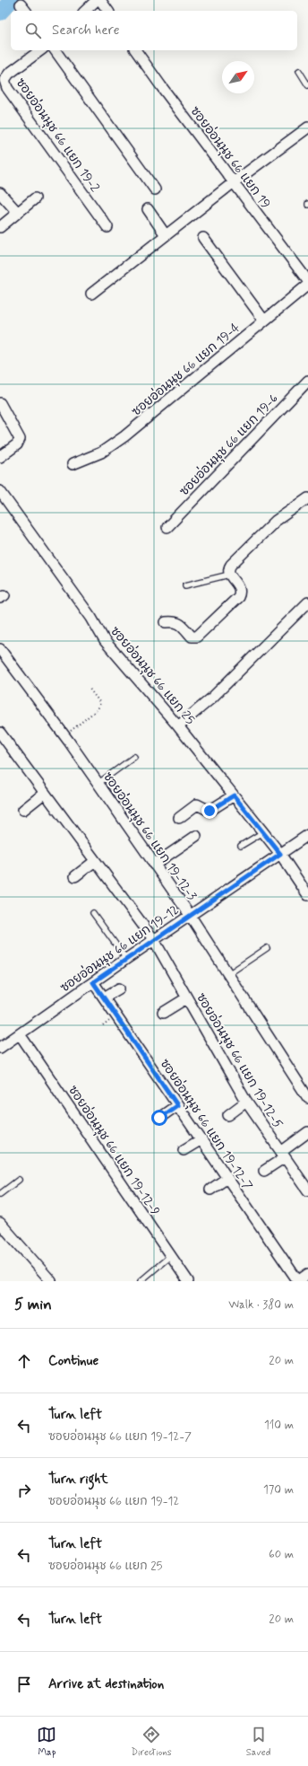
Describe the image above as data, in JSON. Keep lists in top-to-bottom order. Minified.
{"streets":{"street":["ซอยอ่อนนุช 66 แยก 19-2","ซอยอ่อนนุช 66 แยก 19","ซอยอ่อนนุช 66 แยก 19-4","ซอยอ่อนนุช 66 แยก 19-6","ซอยอ่อนนุช 66 แยก 25","ซอยอ่อนนุช 66 แยก 19-12-3","ซอยอ่อนนุช 66 แยก 19-12","ซอยอ่อนนุช 66 แยก 19-12-5","ซอยอ่อนนุช 66 แยก 19-12-7","ซอยอ่อนนุช 66 แยก 19-12-9"]},"crossings":[["ซอยอ่อนนุช 66 แยก 25","ซอยอ่อนนุช 66 แยก 19-12"],["ซอยอ่อนนุช 66 แยก 19-12-3","ซอยอ่อนนุช 66 แยก 19-12"],["ซอยอ่อนนุช 66 แยก 19-12","ซอยอ่อนนุช 66 แยก 19-12-5"],["ซอยอ่อนนุช 66 แยก 19-12","ซอยอ่อนนุช 66 แยก 19-12-7"],["ซอยอ่อนนุช 66 แยก 19-12","ซอยอ่อนนุช 66 แยก 19-12-9"]],"north":"top right","page":{"search":"Search here","heading":["5 min","Walk · 380 m"],"list":[["Continue","20 m"],["Turn left","ซอยอ่อนนุช 66 แยก 19-12-7","110 m"],["Turn right","ซอยอ่อนนุช 66 แยก 19-12","170 m"],["Turn left","ซอยอ่อนนุช 66 แยก 25","60 m"],["Turn left","20 m"],"Arrive at destination"],"nav":["Map","Directions","Saved"]}}
